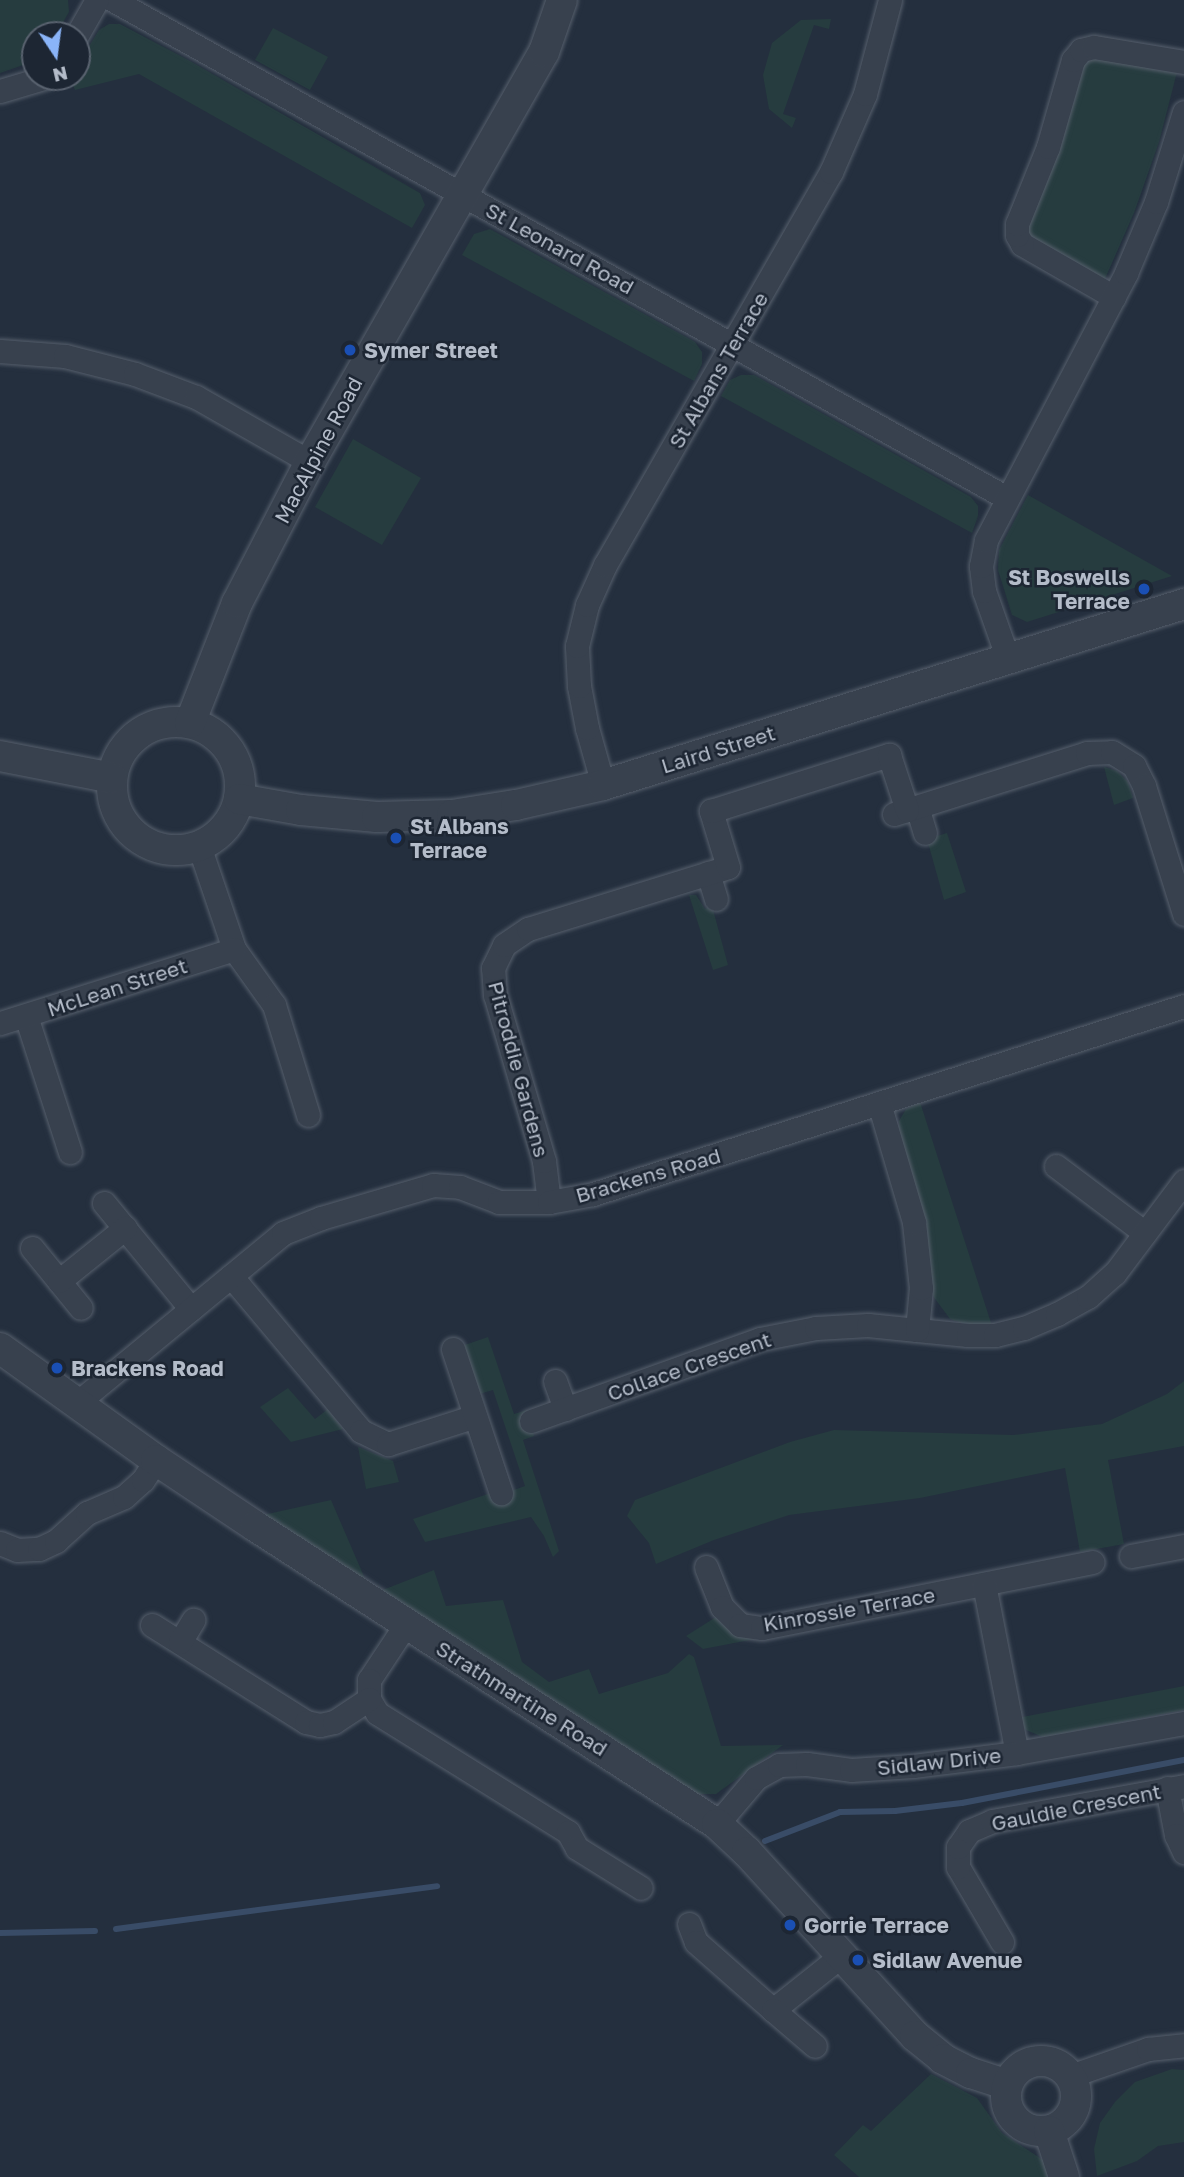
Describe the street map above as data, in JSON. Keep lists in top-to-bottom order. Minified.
{"streets":{"street":["St Leonard Road","St Albans Terrace","MacAlpine Road","Laird Street","McLean Street","Pitroddie Gardens","Brackens Road","Collace Crescent","Kinrossie Terrace","Strathmartine Road","Sidlaw Drive","Gauldie Crescent"]},"crossings":[["St Leonard Road","St Albans Terrace"],["St Leonard Road","MacAlpine Road"],["St Albans Terrace","Laird Street"],["MacAlpine Road","Laird Street"],["Pitroddie Gardens","Brackens Road"],["Brackens Road","Strathmartine Road"],["Strathmartine Road","Sidlaw Drive"]],"places":["Symer Street","St Boswells Terrace","St Albans Terrace","Brackens Road","Gorrie Terrace","Sidlaw Avenue"],"north":"bottom"}
